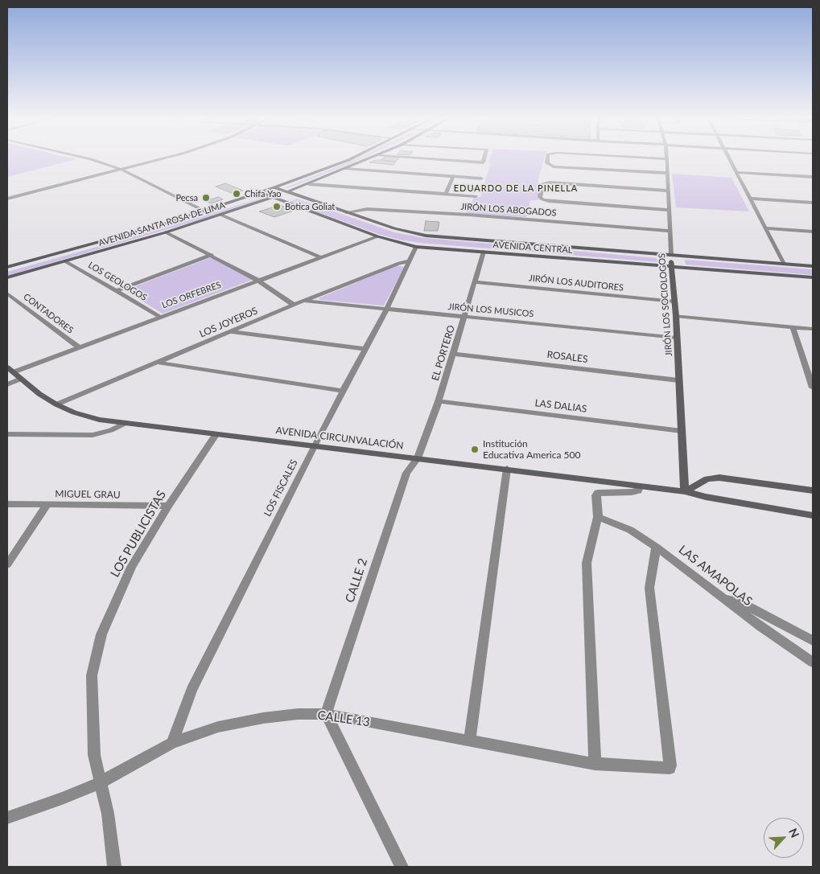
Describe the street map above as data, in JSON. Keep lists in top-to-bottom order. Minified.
{"streets":{"main road":["AVENIDA SANTA ROSA DE LIMA","AVENIDA CENTRAL","JIRÓN LOS SOCIOLOGOS","AVENIDA CIRCUNVALACIÓN"],"street":["JIRÓN LOS ABOGADOS","LOS GEOLOGOS","JIRÓN LOS AUDITORES","LOS ORFEBRES","JIRÓN LOS MUSICOS","CONTADORES","LOS JOYEROS","EL PORTERO","ROSALES","LAS DALIAS","LOS FISCALES","MIGUEL GRAU","LOS PUBLICISTAS","LAS AMAPOLAS","CALLE 2","CALLE 13"]},"crossings":[["JIRÓN LOS ABOGADOS","AVENIDA CENTRAL"],["JIRÓN LOS ABOGADOS","JIRÓN LOS SOCIOLOGOS"],["AVENIDA SANTA ROSA DE LIMA","AVENIDA CENTRAL"],["AVENIDA SANTA ROSA DE LIMA","LOS GEOLOGOS"],["AVENIDA CENTRAL","LOS ORFEBRES"],["AVENIDA CENTRAL","JIRÓN LOS SOCIOLOGOS"],["AVENIDA CENTRAL","EL PORTERO"],["AVENIDA CENTRAL","LOS FISCALES"],["LOS GEOLOGOS","LOS ORFEBRES"],["JIRÓN LOS AUDITORES","JIRÓN LOS SOCIOLOGOS"],["JIRÓN LOS AUDITORES","EL PORTERO"],["LOS ORFEBRES","CONTADORES"],["LOS ORFEBRES","AVENIDA CIRCUNVALACIÓN"],["JIRÓN LOS SOCIOLOGOS","JIRÓN LOS MUSICOS"],["JIRÓN LOS SOCIOLOGOS","ROSALES"],["JIRÓN LOS SOCIOLOGOS","LAS DALIAS"],["JIRÓN LOS SOCIOLOGOS","AVENIDA CIRCUNVALACIÓN"],["JIRÓN LOS MUSICOS","LOS JOYEROS"],["JIRÓN LOS MUSICOS","EL PORTERO"],["JIRÓN LOS MUSICOS","LOS FISCALES"],["LOS JOYEROS","AVENIDA CIRCUNVALACIÓN"],["LOS JOYEROS","LOS FISCALES"],["EL PORTERO","ROSALES"],["EL PORTERO","LAS DALIAS"],["EL PORTERO","AVENIDA CIRCUNVALACIÓN"],["EL PORTERO","CALLE 2"],["AVENIDA CIRCUNVALACIÓN","LOS FISCALES"],["AVENIDA CIRCUNVALACIÓN","LOS PUBLICISTAS"],["AVENIDA CIRCUNVALACIÓN","CALLE 2"],["LOS FISCALES","CALLE 13"],["MIGUEL GRAU","LOS PUBLICISTAS"],["LOS PUBLICISTAS","CALLE 13"],["LAS AMAPOLAS","CALLE 13"],["CALLE 2","CALLE 13"]],"districts":["EDUARDO DE LA PINELLA"],"places":["Chifa Yao","Pecsa","Botica Goliat","Institución Educativa America 500"],"north":"top right"}
